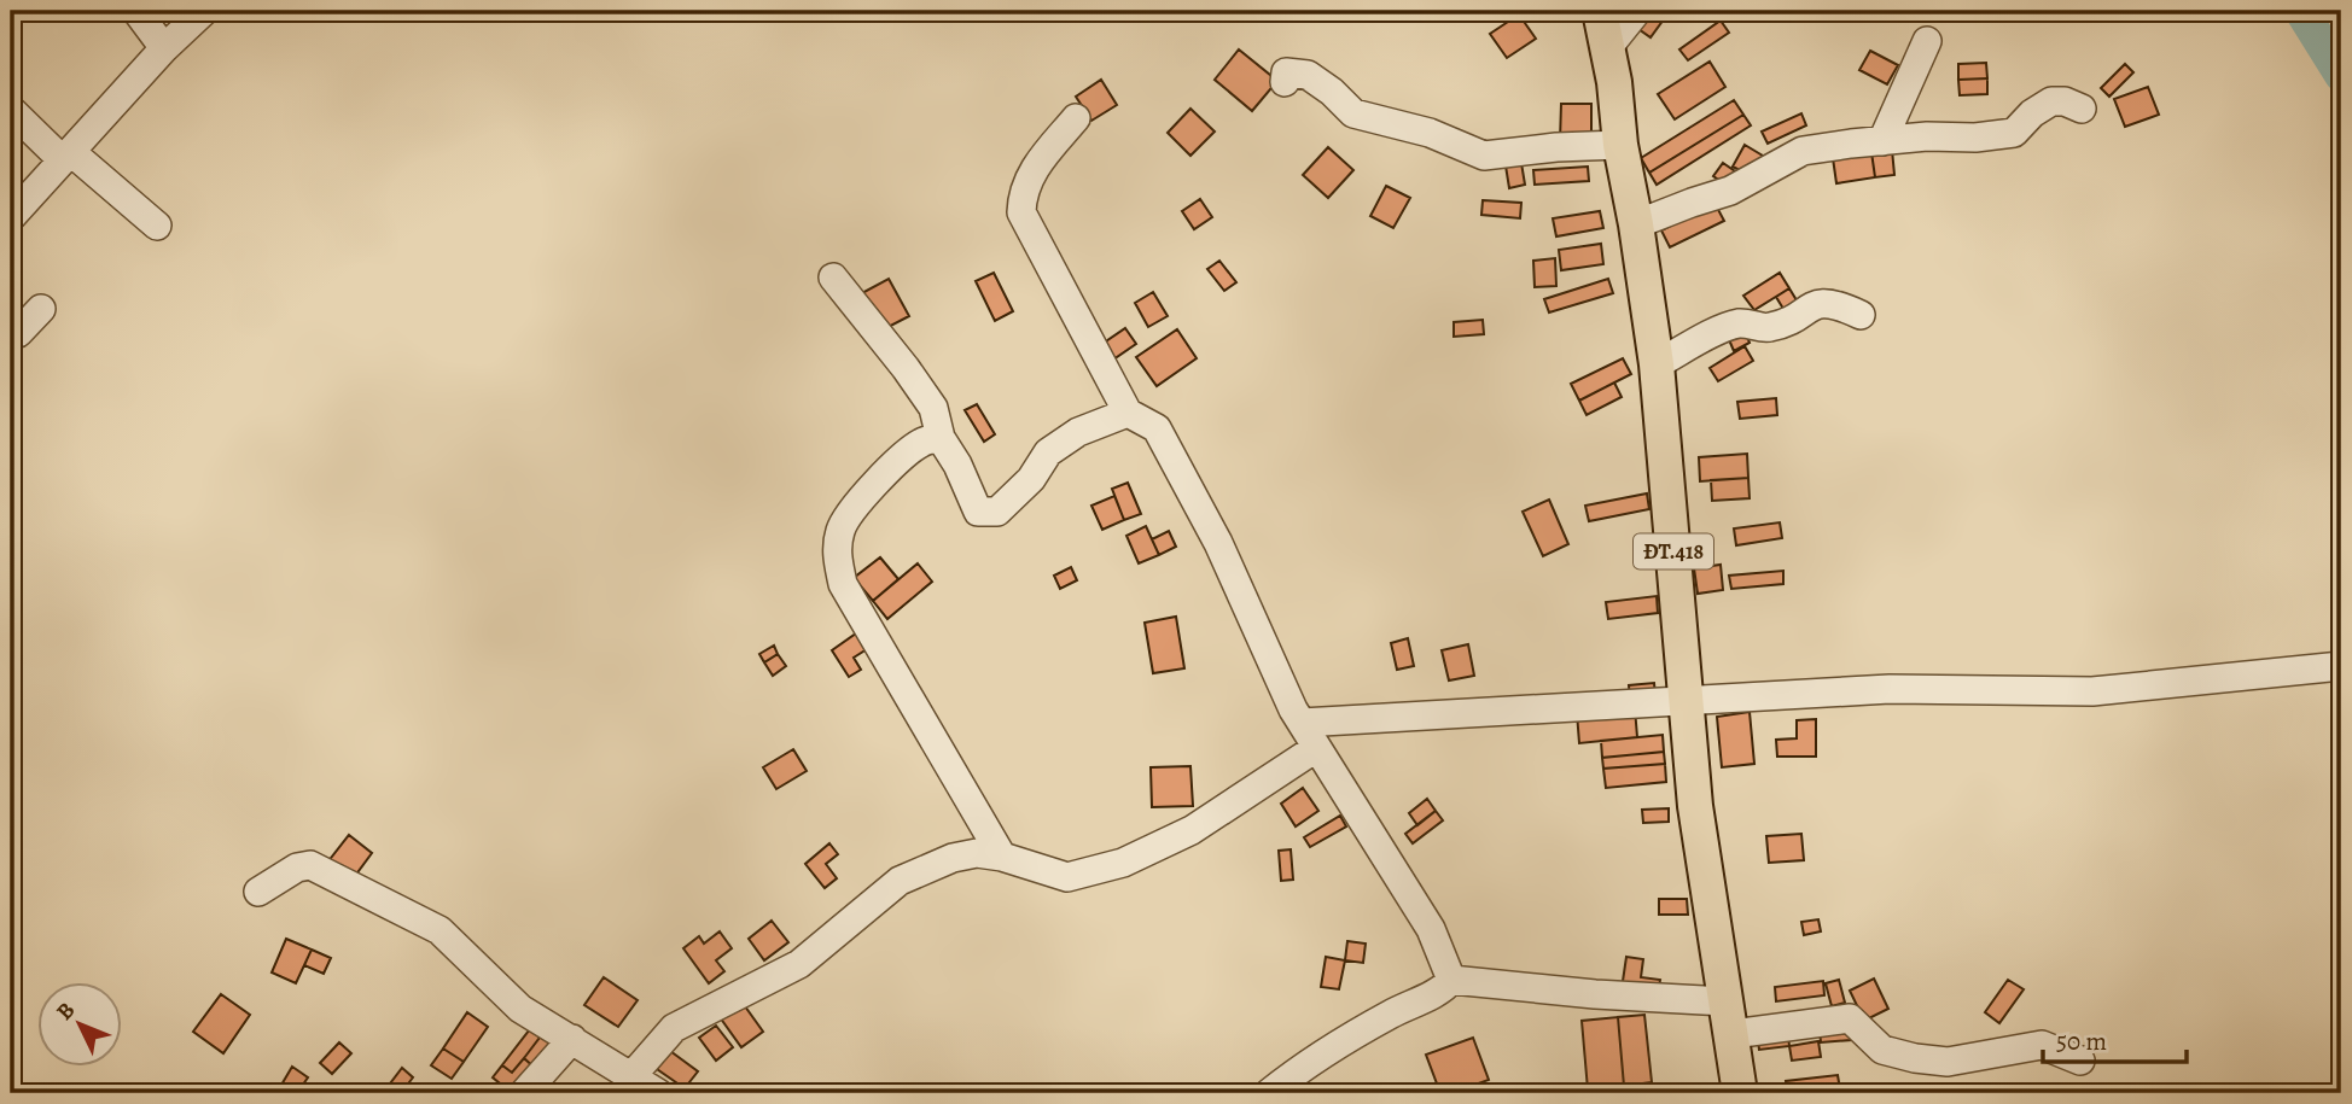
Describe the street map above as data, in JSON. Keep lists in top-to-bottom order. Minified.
{"streets":{"main road":["ĐT.418"]},"scale_bar":"50 m","north":"top left"}
